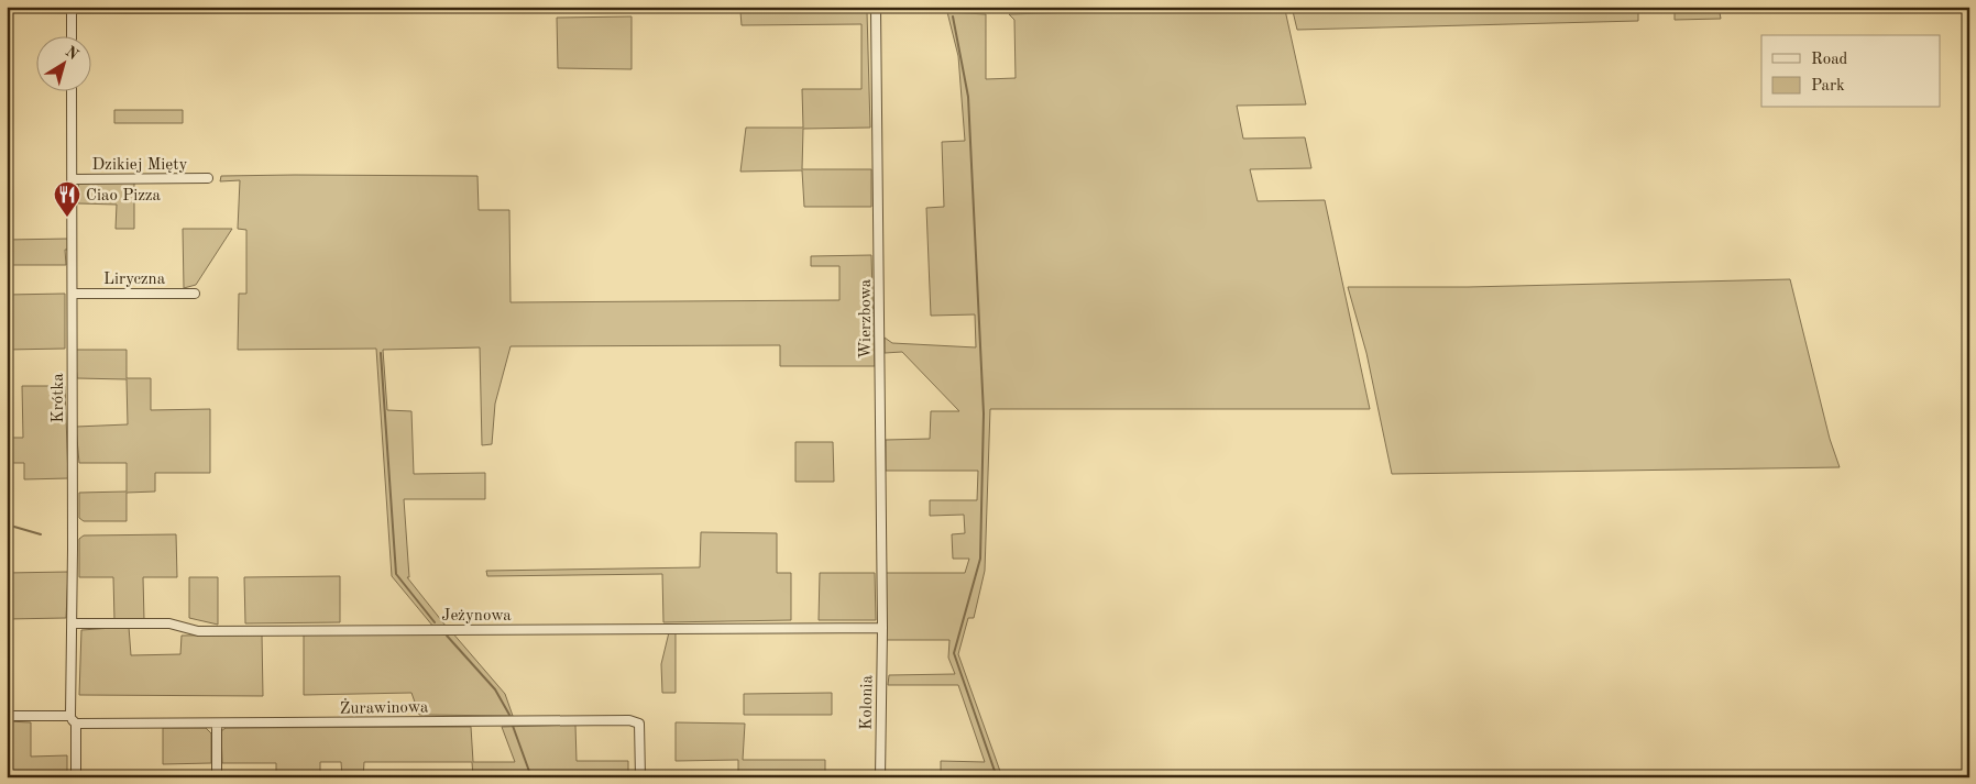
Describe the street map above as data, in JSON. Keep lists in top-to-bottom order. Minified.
{"streets":{"street":["Dzikiej Mięty","Liryczna","Wierzbowa","Krótka","Jeżynowa","Kolonia","Żurawinowa"]},"crossings":[["Dzikiej Mięty","Krótka"],["Liryczna","Krótka"],["Wierzbowa","Jeżynowa"],["Wierzbowa","Kolonia"],["Krótka","Jeżynowa"],["Jeżynowa","Kolonia"]],"places":{"restaurant":["Ciao Pizza"]},"legend":["Road","Park"],"north":"top right"}
